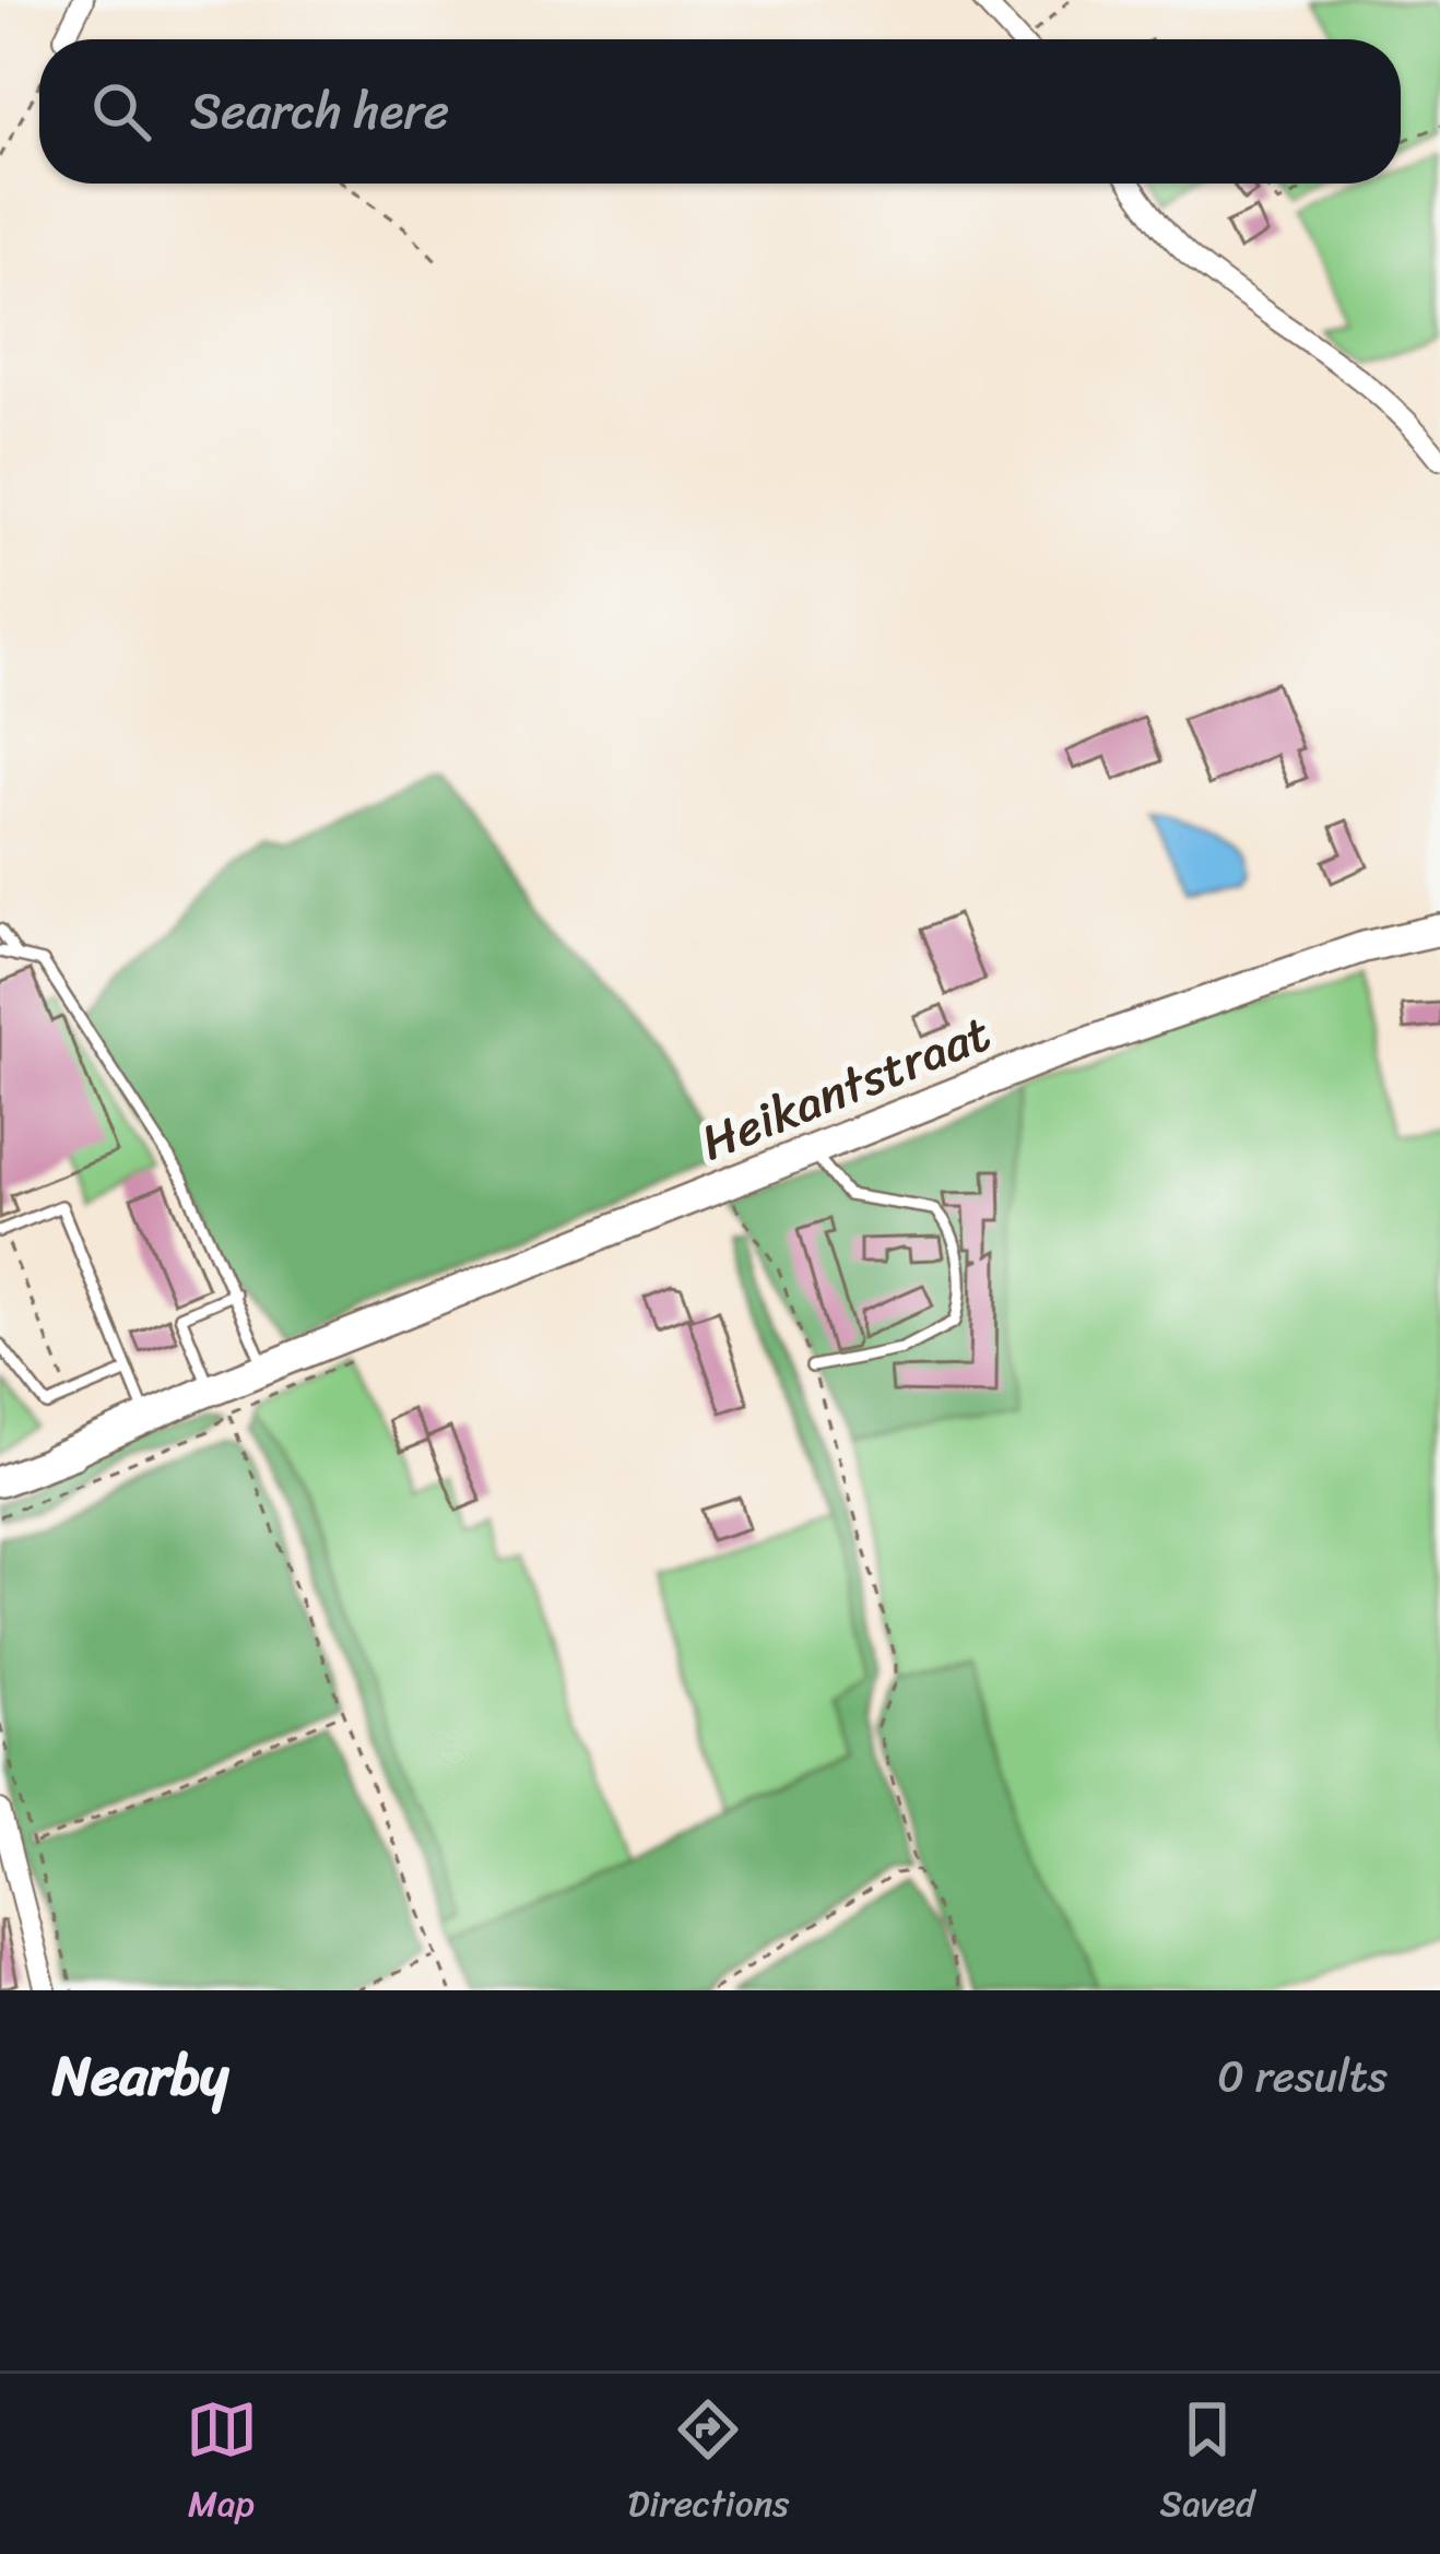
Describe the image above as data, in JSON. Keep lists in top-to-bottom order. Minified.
{"streets":{"street":["Heikantstraat"]},"page":{"search":"Search here","heading":["Nearby","0 results"],"nav":["Map","Directions","Saved"]}}
